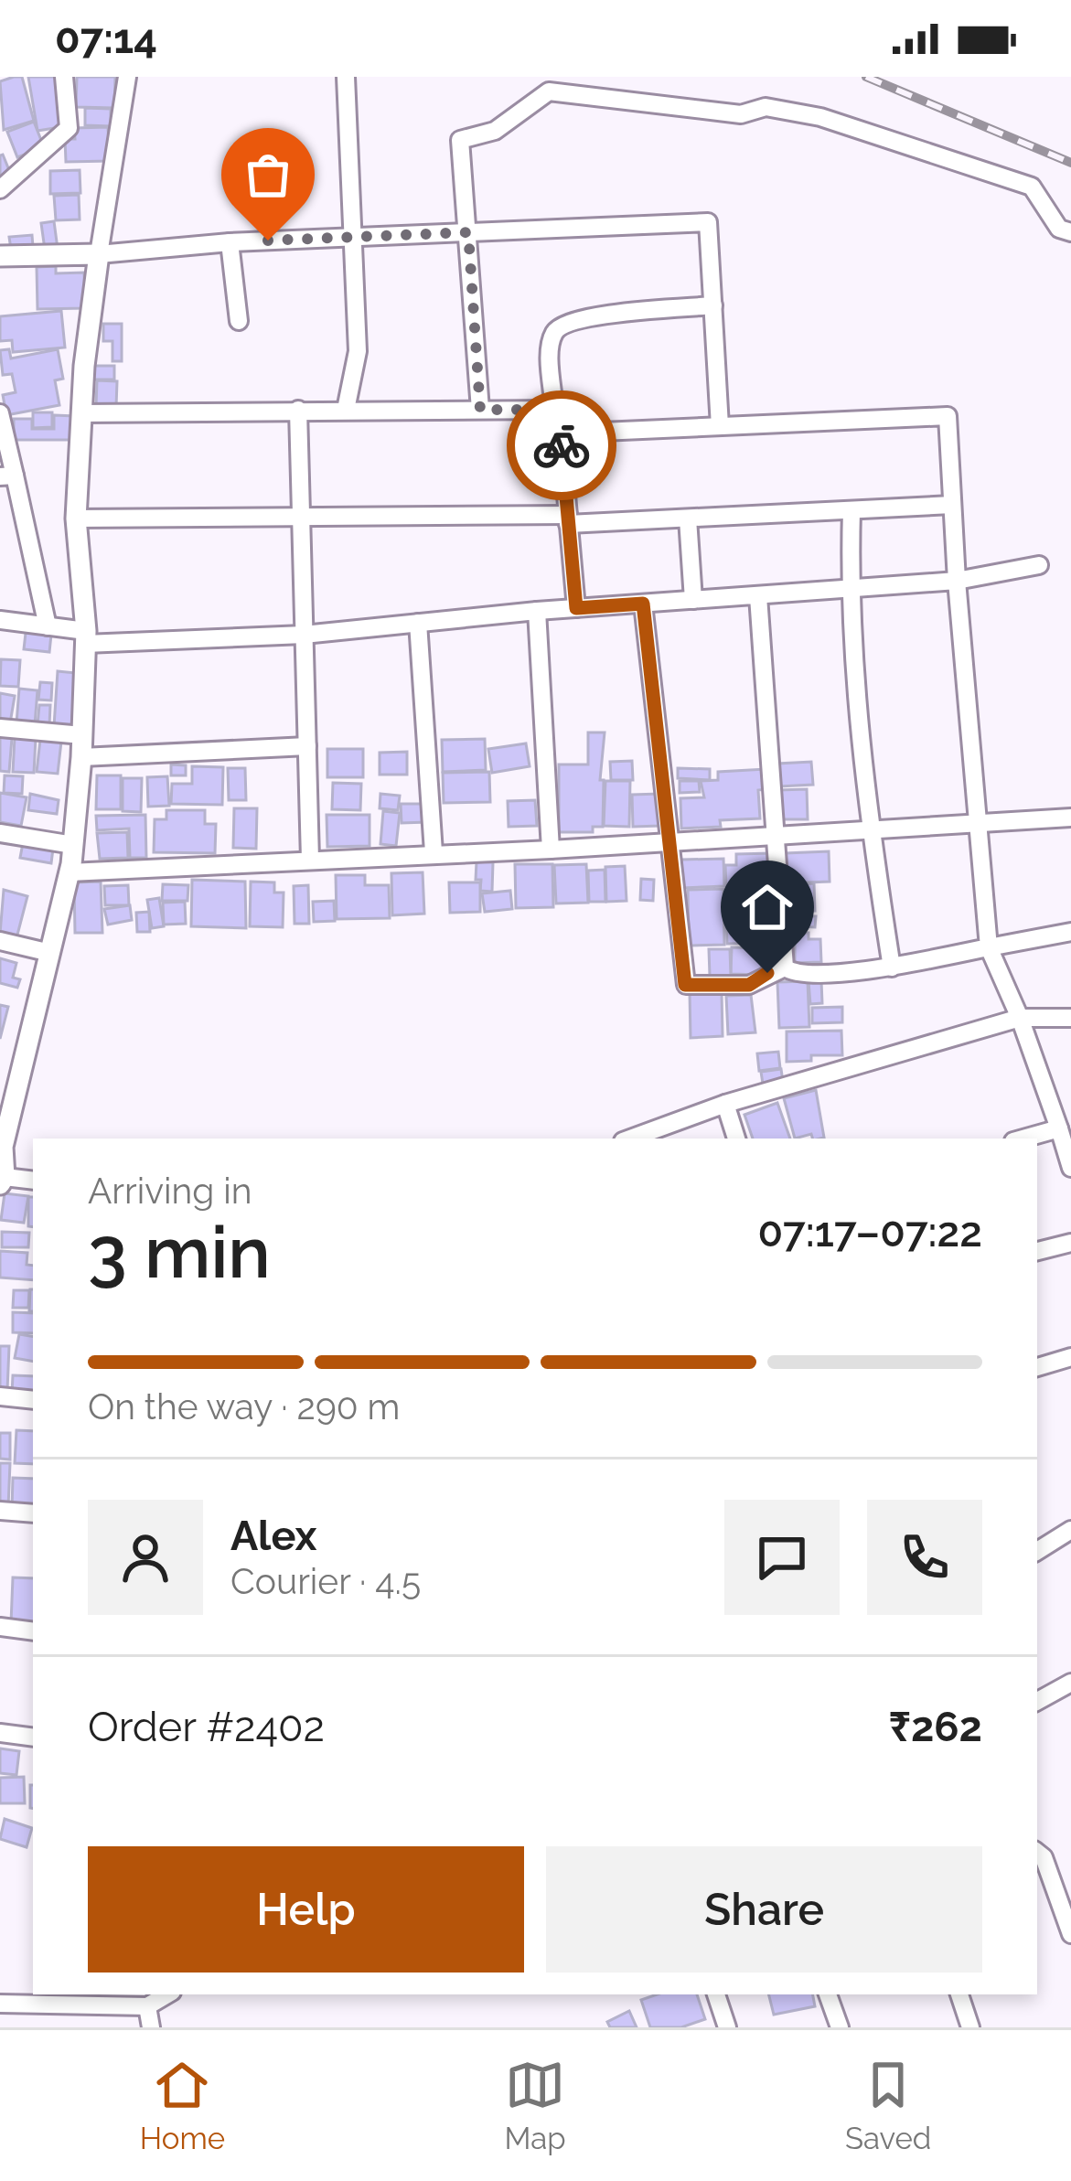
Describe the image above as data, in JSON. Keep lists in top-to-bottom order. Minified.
{"page":{"status":"07:14","heading":["3 min","Arriving in","07:17–07:22"],"panel":["Alex","Courier · 4.5","Order #2402","₹262"],"bar":"On the way · 290 m","buttons":["Help","Share"],"tabs":["Home","Map","Saved"]}}
